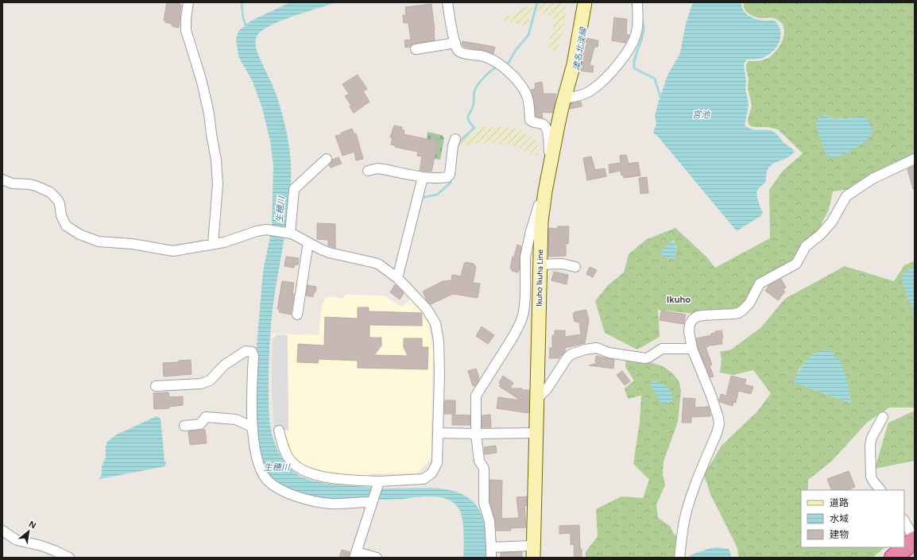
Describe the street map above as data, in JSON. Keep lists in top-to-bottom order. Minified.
{"streets":{"main road":["Ikuho Ikuha Line"]},"districts":["Ikuho"],"water":["津名北淡線","宮池","生穂川"],"legend":["道路","水域","建物"],"north":"top right"}
